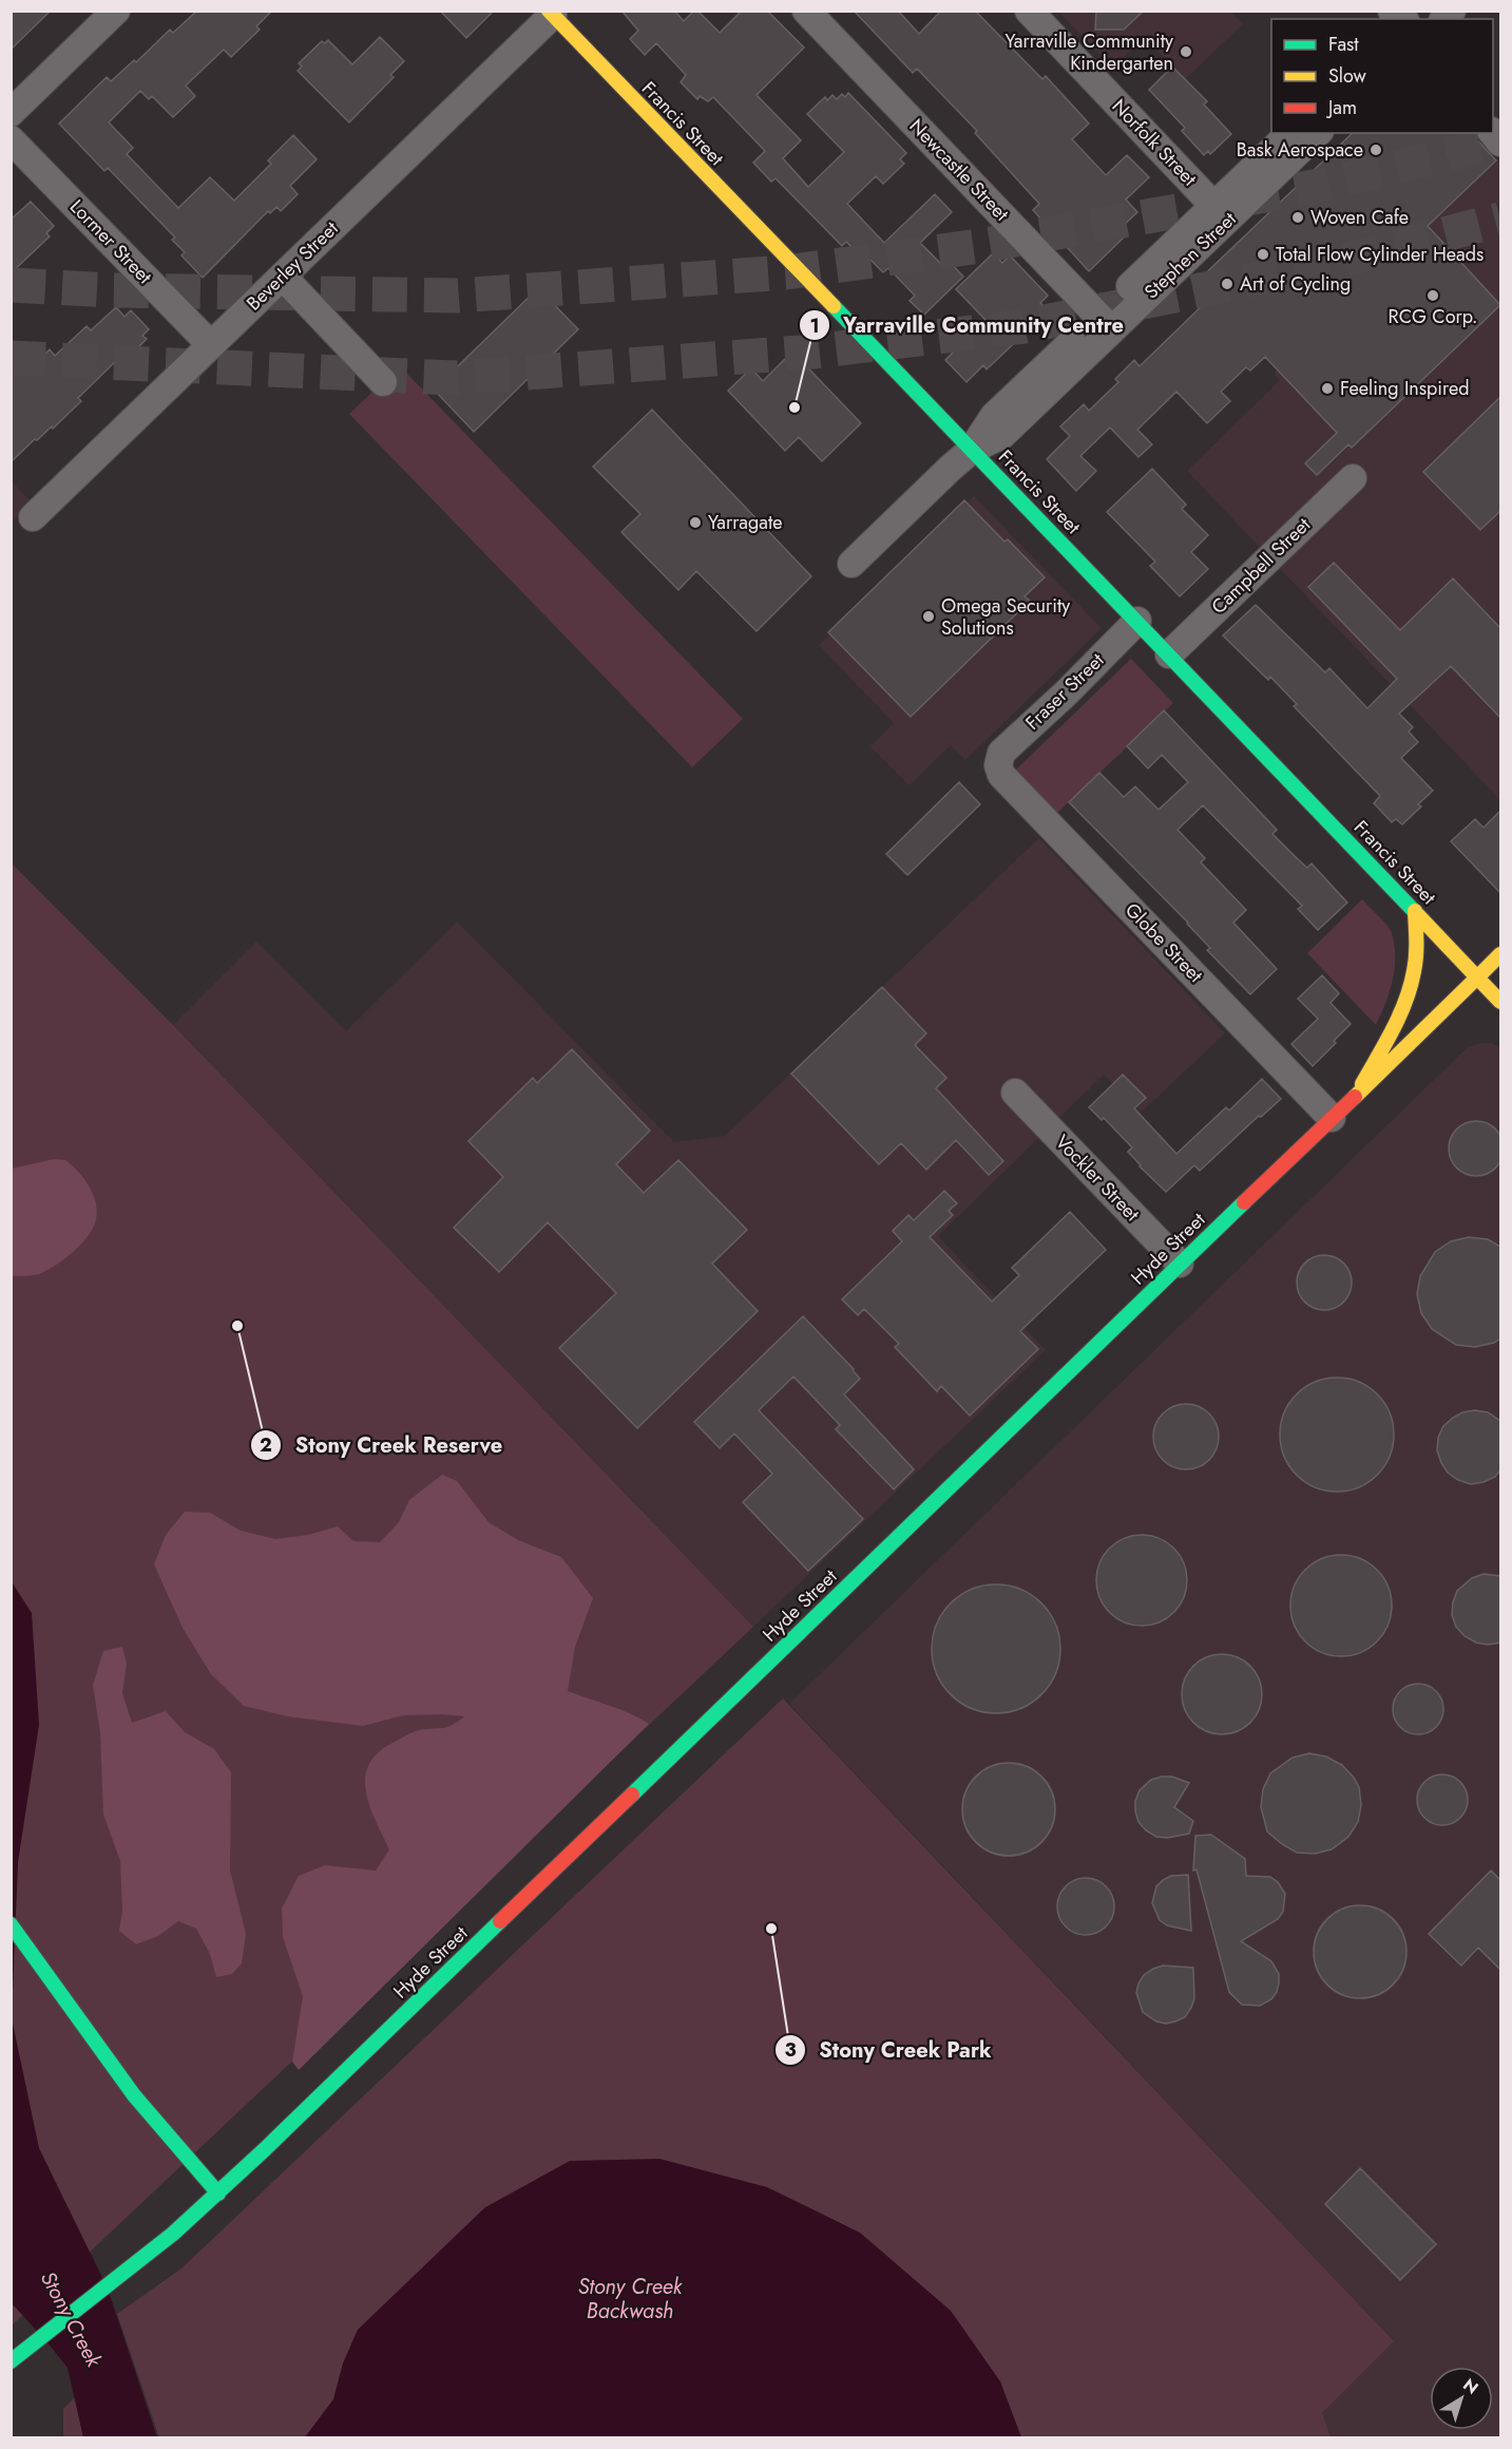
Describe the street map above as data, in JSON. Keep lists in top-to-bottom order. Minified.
{"streets":{"main road":["Francis Street","Hyde Street"],"street":["Norfolk Street","Newcastle Street","Lormer Street","Stephen Street","Beverley Street","Campbell Street","Fraser Street","Globe Street","Vockler Street"]},"crossings":[["Francis Street","Stephen Street"],["Francis Street","Beverley Street"],["Francis Street","Campbell Street"],["Francis Street","Fraser Street"],["Francis Street","Hyde Street"],["Norfolk Street","Stephen Street"],["Newcastle Street","Stephen Street"],["Lormer Street","Beverley Street"],["Fraser Street","Globe Street"],["Globe Street","Hyde Street"],["Vockler Street","Hyde Street"]],"water":["Stony Creek Backwash","Stony Creek"],"places":["Yarraville Community Kindergarten","Bask Aerospace","Woven Cafe","Total Flow Cylinder Heads","Art of Cycling","RCG Corp.","Feeling Inspired","Yarraville Community Centre","Yarragate","Omega Security Solutions","Stony Creek Reserve","Stony Creek Park"],"legend":["Fast","Slow","Jam"],"north":"top right"}
